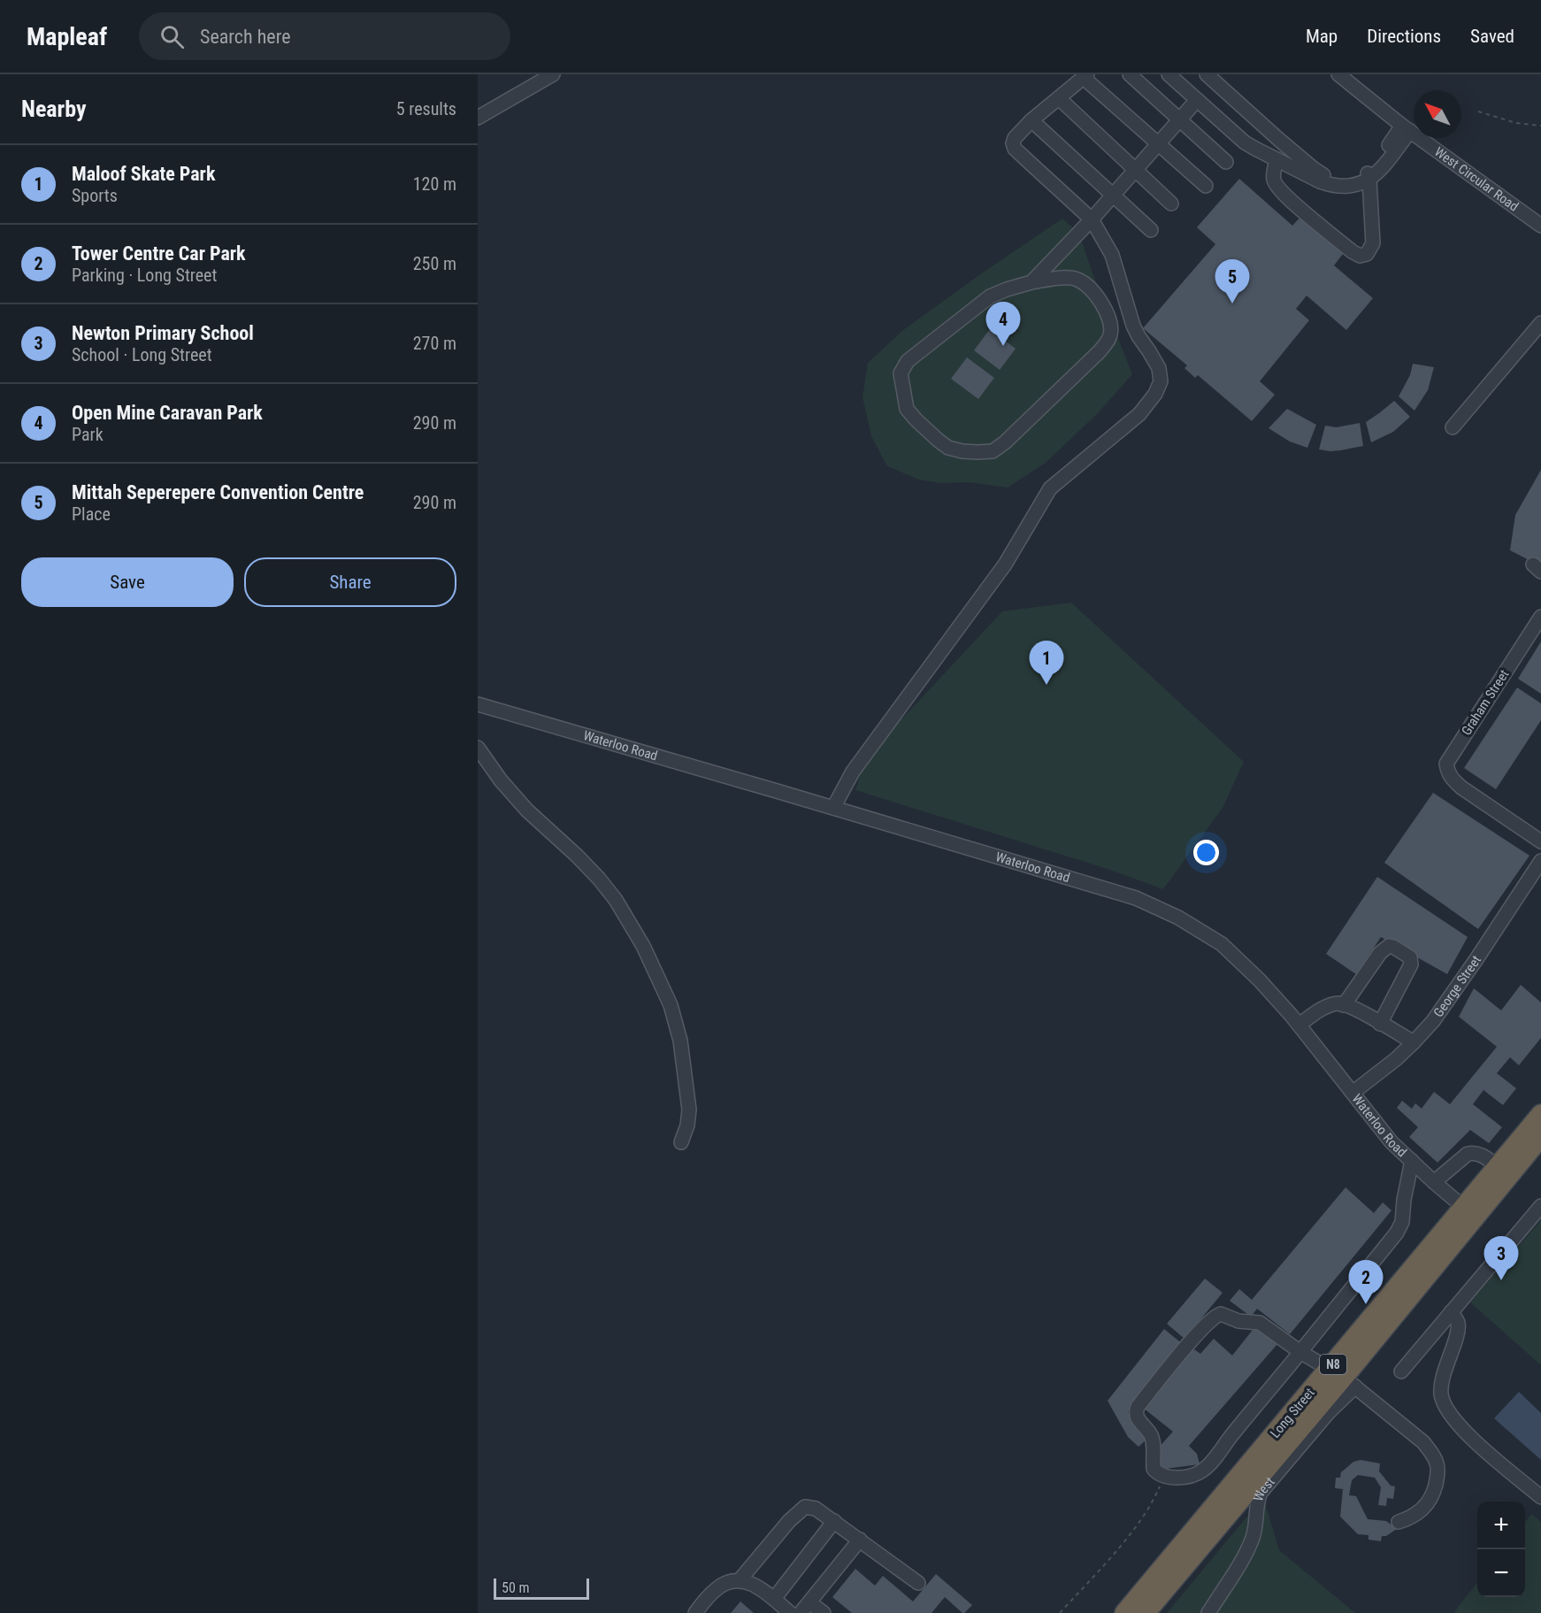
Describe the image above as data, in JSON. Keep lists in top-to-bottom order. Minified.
{"streets":{"highway":["N8","Long Street"],"street":["West Circular Road","Graham Street","Waterloo Road","George Street","West"]},"crossings":[["Waterloo Road","George Street"],["Waterloo Road","Long Street"],["Long Street","West"]],"scale_bar":"50 m","north":"top left","page":{"header":"Mapleaf","search":"Search here","nav":["Map","Directions","Saved"],"heading":["Nearby","5 results"],"list":[{"mark":"1","name":"Maloof Skate Park","note":"Sports","value":"120 m"},{"mark":"2","name":"Tower Centre Car Park","note":"Parking · Long Street","value":"250 m"},{"mark":"3","name":"Newton Primary School","note":"School · Long Street","value":"270 m"},{"mark":"4","name":"Open Mine Caravan Park","note":"Park","value":"290 m"},{"mark":"5","name":"Mittah Seperepere Convention Centre","note":"Place","value":"290 m"}],"pins":["5","4","1","3","2"],"buttons":["Save","Share"],"map_buttons":["+","−"],"scale":"50 m"}}
